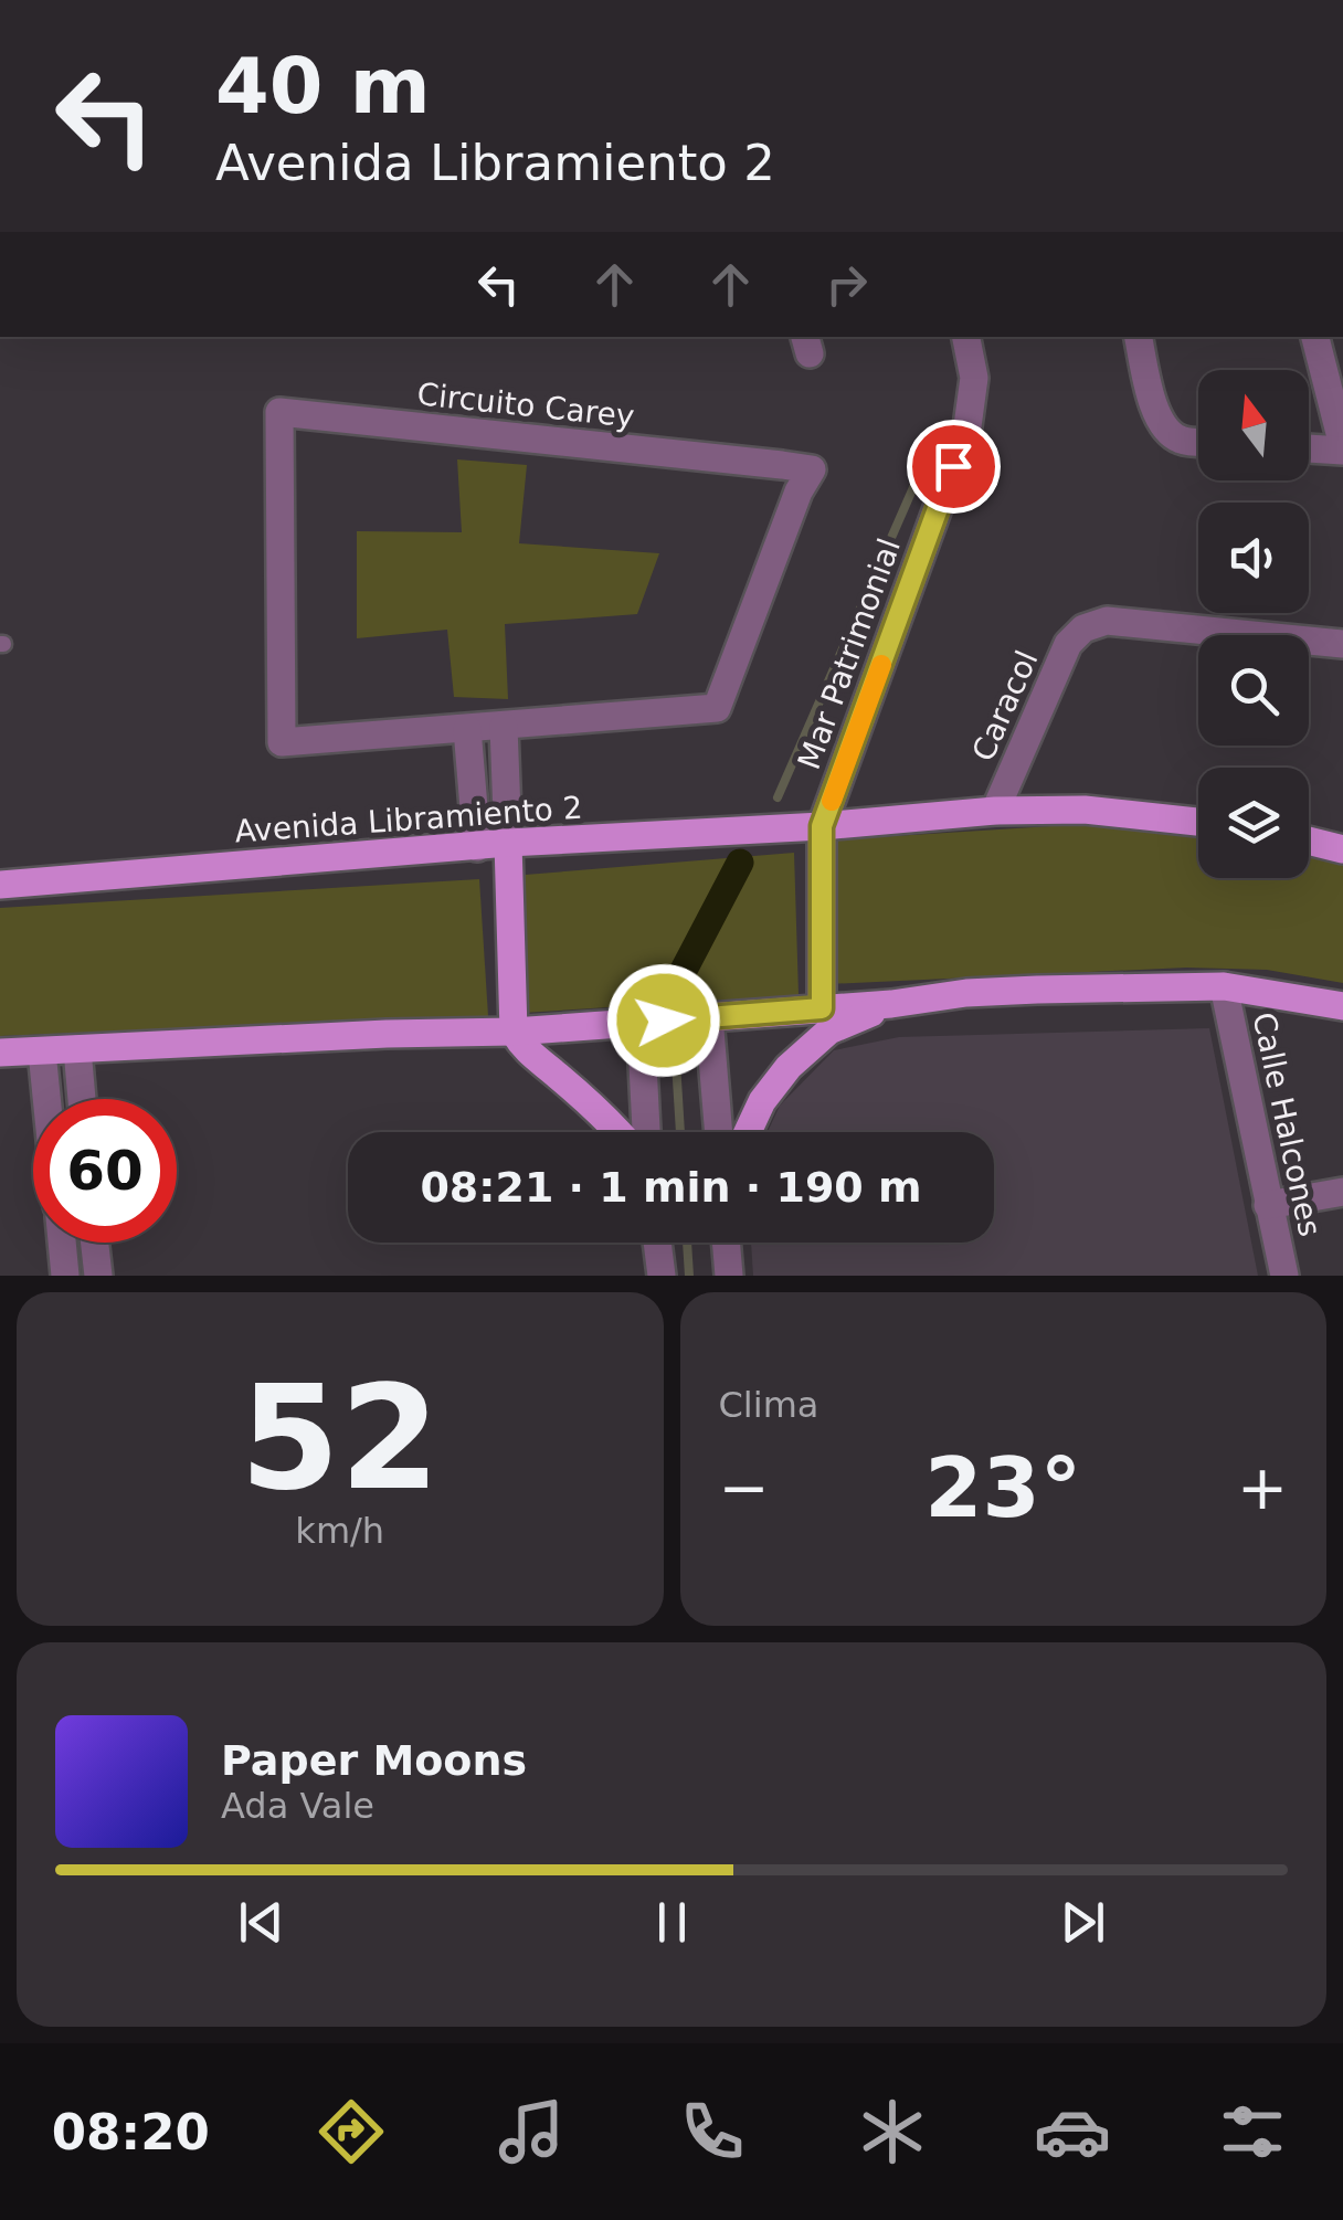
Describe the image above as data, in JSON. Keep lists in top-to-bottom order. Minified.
{"streets":{"main road":["Avenida Libramiento 2"],"street":["Circuito Carey","Mar Patrimonial","Caracol","Calle Halcones"]},"crossings":[["Mar Patrimonial","Avenida Libramiento 2"],["Caracol","Avenida Libramiento 2"]],"north":"top","page":{"turn":["40 m","Avenida Libramiento 2"],"limit":"60","trip":"08:21 · 1 min · 190 m","tile":[["52","km/h"],"Clima"],"heat":["−","23°","+"],"song":["Paper Moons","Ada Vale"],"tabs":"08:20"}}
